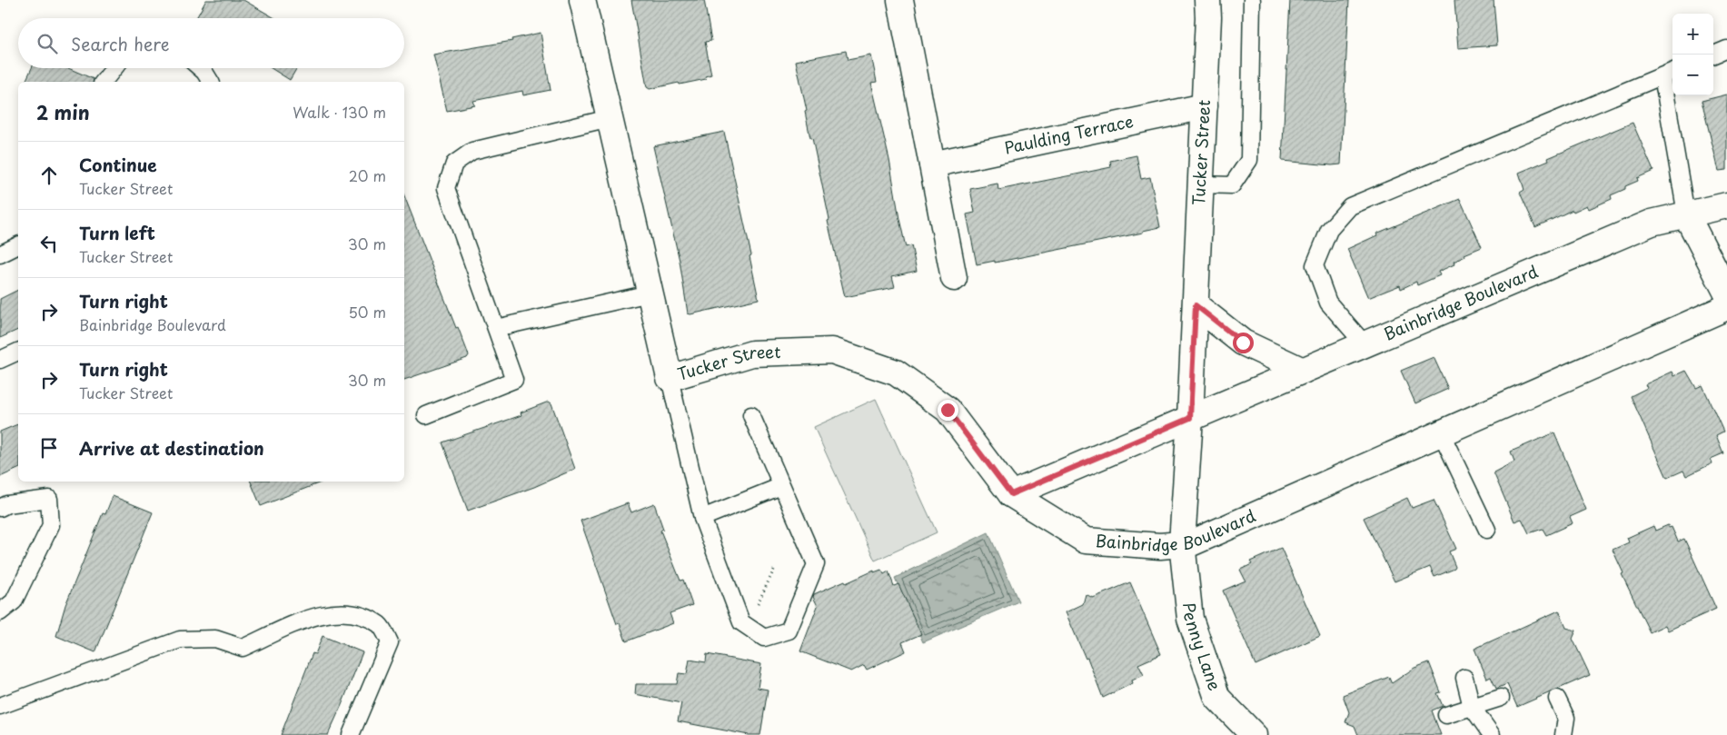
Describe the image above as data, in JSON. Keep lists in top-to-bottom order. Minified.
{"streets":{"street":["Paulding Terrace","Tucker Street","Bainbridge Boulevard","Penny Lane"]},"crossings":[["Paulding Terrace","Tucker Street"],["Tucker Street","Bainbridge Boulevard"],["Tucker Street","Penny Lane"],["Bainbridge Boulevard","Penny Lane"]],"page":{"map_buttons":["+","−"],"search":"Search here","heading":["2 min","Walk · 130 m"],"list":[["Continue","Tucker Street","20 m"],["Turn left","Tucker Street","30 m"],["Turn right","Bainbridge Boulevard","50 m"],["Turn right","Tucker Street","30 m"],"Arrive at destination"]}}
